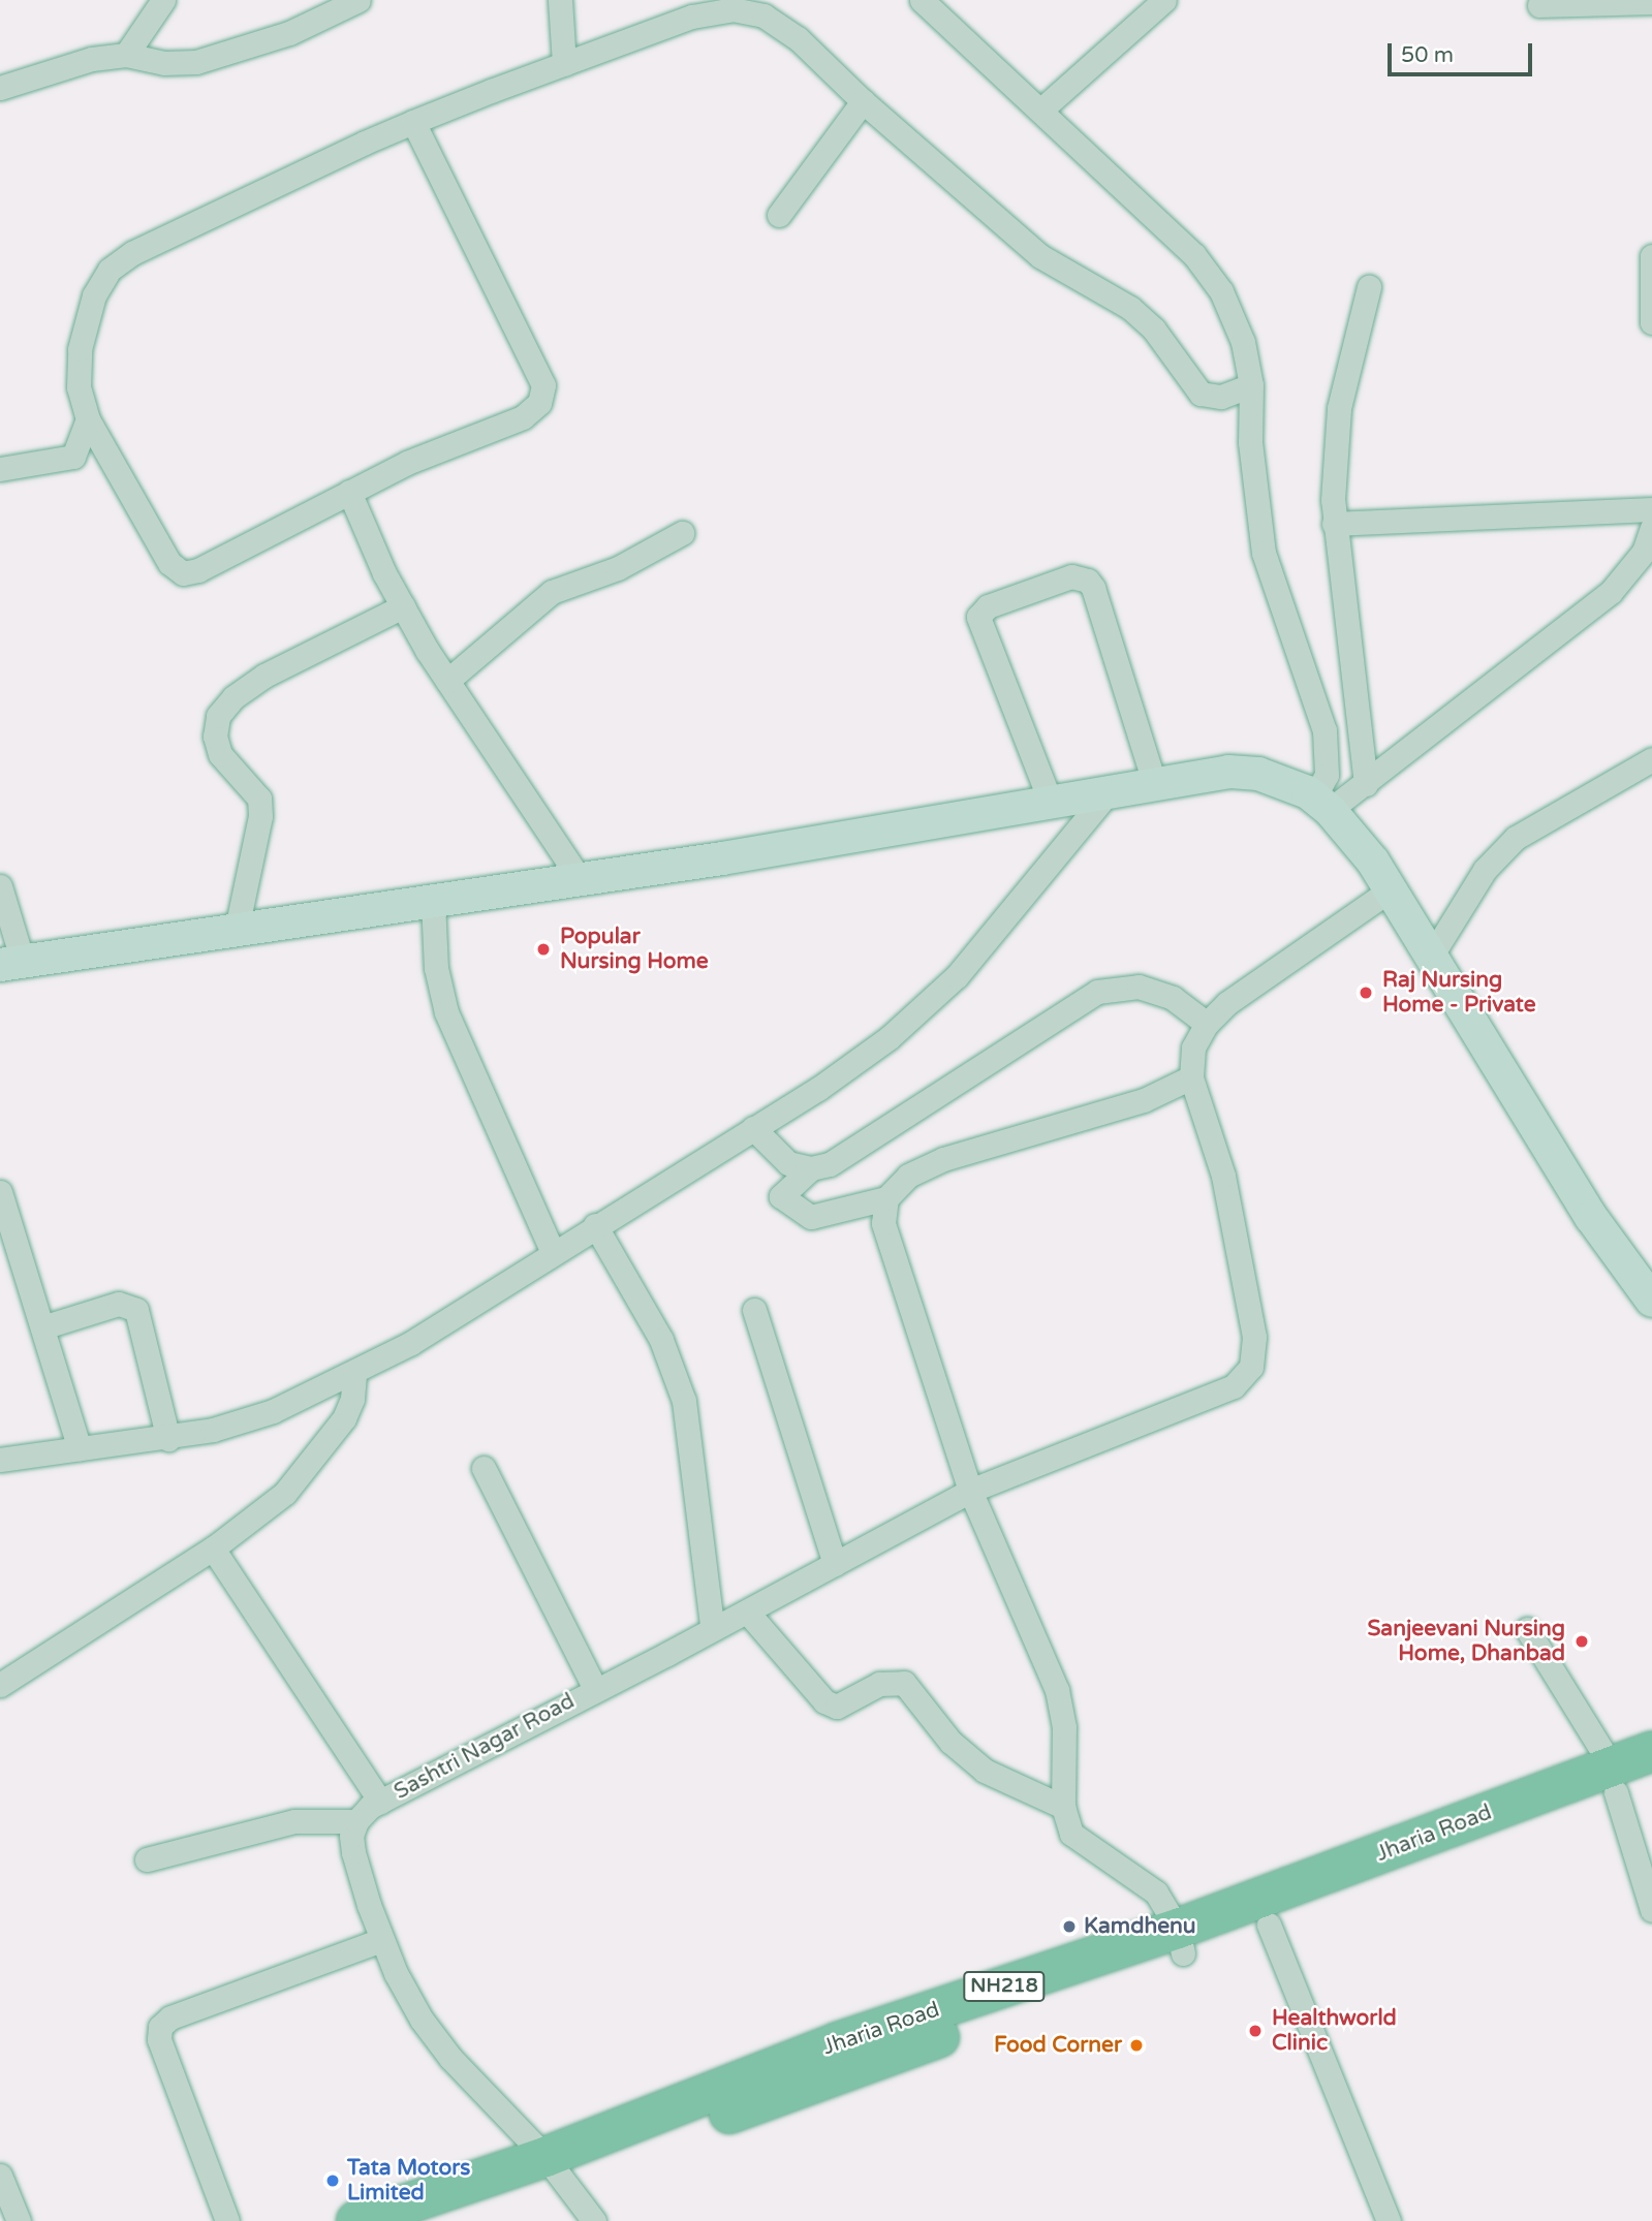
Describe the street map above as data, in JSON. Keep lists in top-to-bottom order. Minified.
{"streets":{"highway":["Jharia Road","NH218"],"street":["Sashtri Nagar Road"]},"places":["Popular Nursing Home","Raj Nursing Home - Private","Sanjeevani Nursing Home, Dhanbad","Kamdhenu","Healthworld Clinic","Food Corner","Tata Motors Limited"],"scale_bar":"50 m"}
